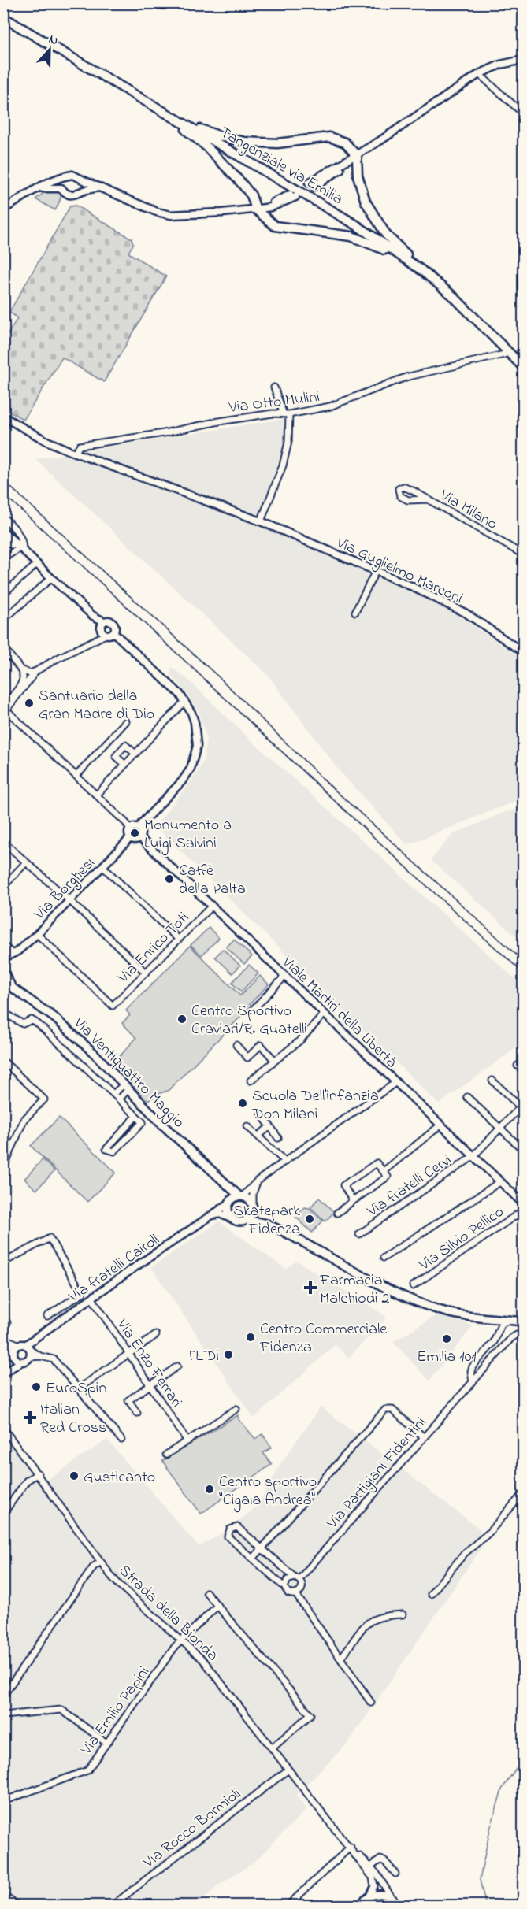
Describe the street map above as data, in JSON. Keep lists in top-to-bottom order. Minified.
{"streets":{"main road":["Tangenziale via Emilia","Via Ventiquattro Maggio"],"street":["Via Otto Mulini","Via Milano","Via Guglielmo Marconi","Via Borghesi","Via Enrico Toti","Viale Martiri della Libertà","Via fratelli Cervi","Via Silvio Pellico","Via fratelli Cairoli","Via Enzo Ferrari","Via Partigiani Fidentini","Strada della Bionda","Via Emilio Papini","Via Rocco Bormioli"]},"crossings":[["Via Otto Mulini","Via Guglielmo Marconi"],["Via Borghesi","Via Enrico Toti"],["Via Borghesi","Viale Martiri della Libertà"],["Via Borghesi","Via Ventiquattro Maggio"],["Via Enrico Toti","Viale Martiri della Libertà"],["Viale Martiri della Libertà","Via fratelli Cervi"],["Via Ventiquattro Maggio","Via fratelli Cairoli"],["Via Ventiquattro Maggio","Via Partigiani Fidentini"],["Via fratelli Cairoli","Via Enzo Ferrari"],["Strada della Bionda","Via Emilio Papini"],["Strada della Bionda","Via Rocco Bormioli"]],"places":{"other":["Santuario della Gran Madre di Dio","Monumento a Luigi Salvini","Caffè della Palta","Centro Sportivo Craviari/R. Guatelli","Scuola Dell'infanzia Don Milani","Skatepark Fidenza","Centro Commerciale Fidenza","Emilia 101","TEDi","EuroSpin","Gusticanto","Centro sportivo \"Cigala Andrea\""],"health":["Farmacia Malchiodi 2","Italian Red Cross"]},"north":"top"}
